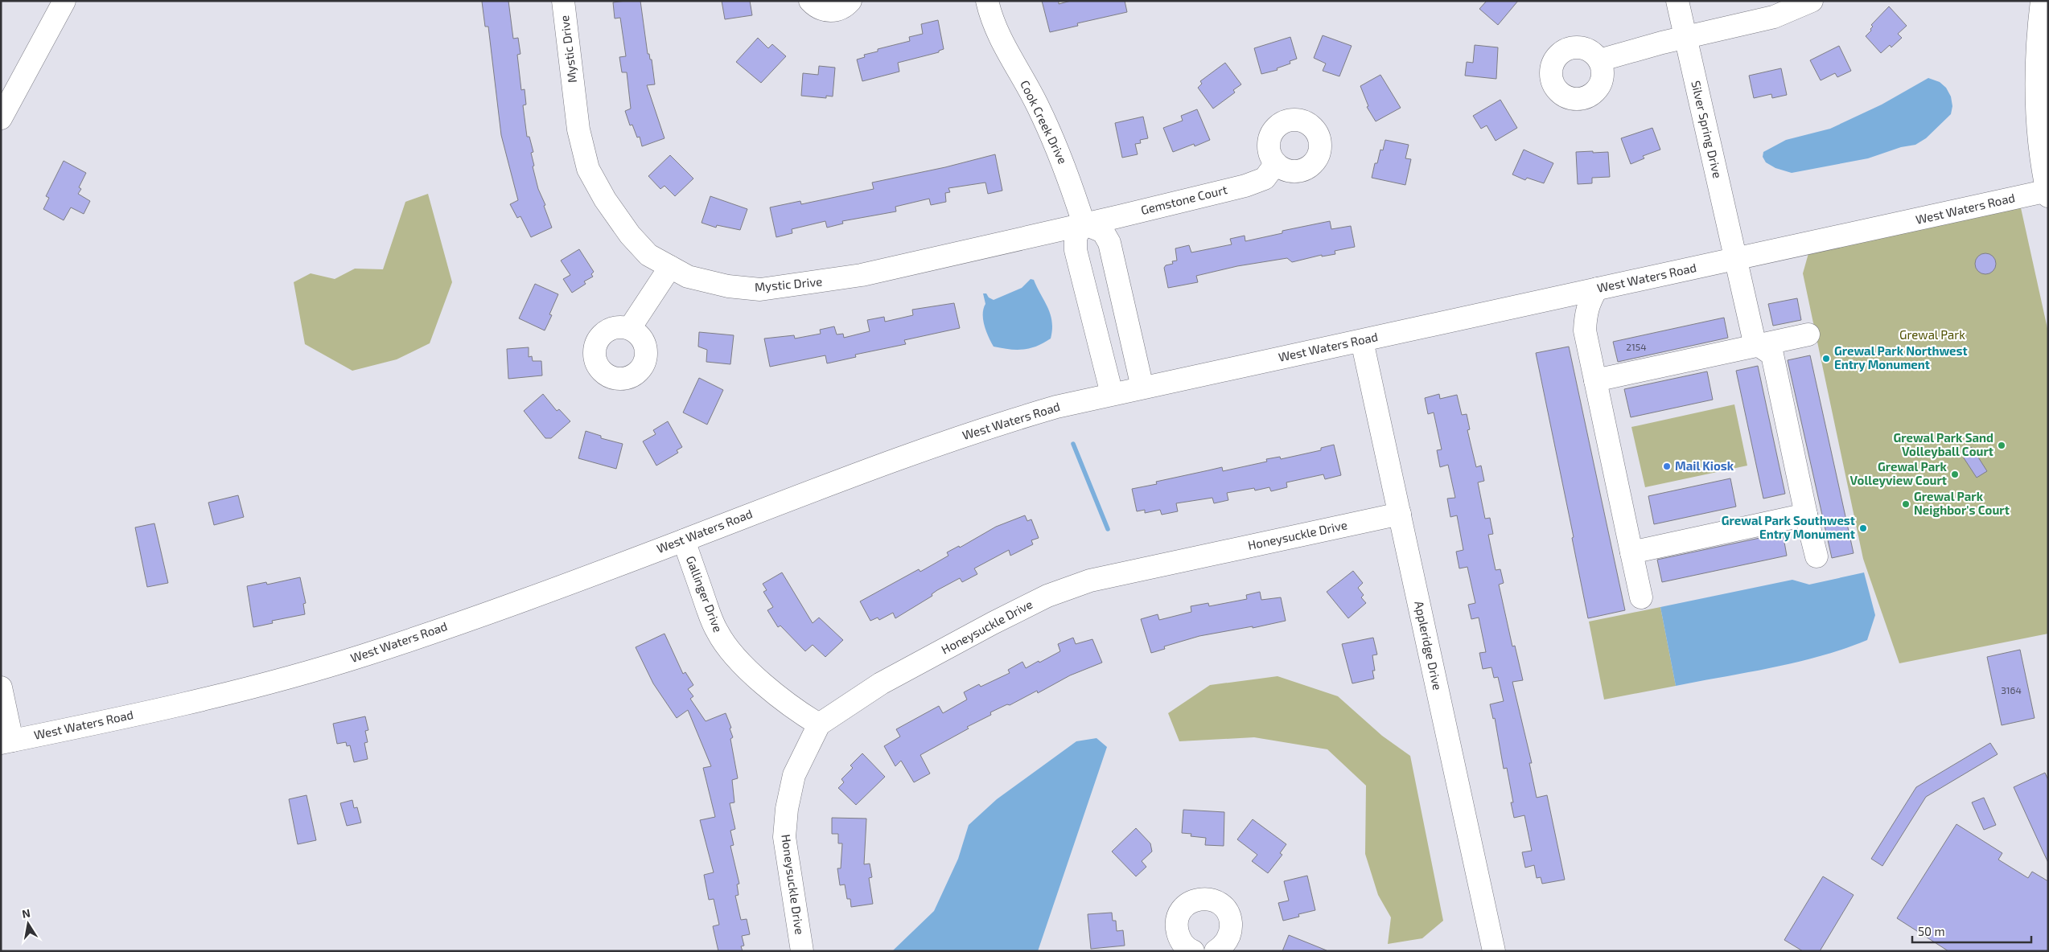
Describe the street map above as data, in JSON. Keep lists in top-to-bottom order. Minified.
{"streets":{"street":["Mystic Drive","Cook Creek Drive","Silver Spring Drive","Gemstone Court","West Waters Road","Honeysuckle Drive","Gallinger Drive","Appleridge Drive"]},"crossings":[["Mystic Drive","Cook Creek Drive"],["Mystic Drive","Gemstone Court"],["Cook Creek Drive","Gemstone Court"],["Silver Spring Drive","West Waters Road"],["West Waters Road","Gallinger Drive"],["West Waters Road","Appleridge Drive"],["Honeysuckle Drive","Gallinger Drive"],["Honeysuckle Drive","Appleridge Drive"]],"parks":["Grewal Park"],"places":["Grewal Park Northwest Entry Monument","Grewal Park Sand Volleyball Court","Mail Kiosk","Grewal Park Volleyview Court","Grewal Park Neighbor's Court","Grewal Park Southwest Entry Monument"],"house_numbers":["2154","3164"],"scale_bar":"50 m","north":"top"}
